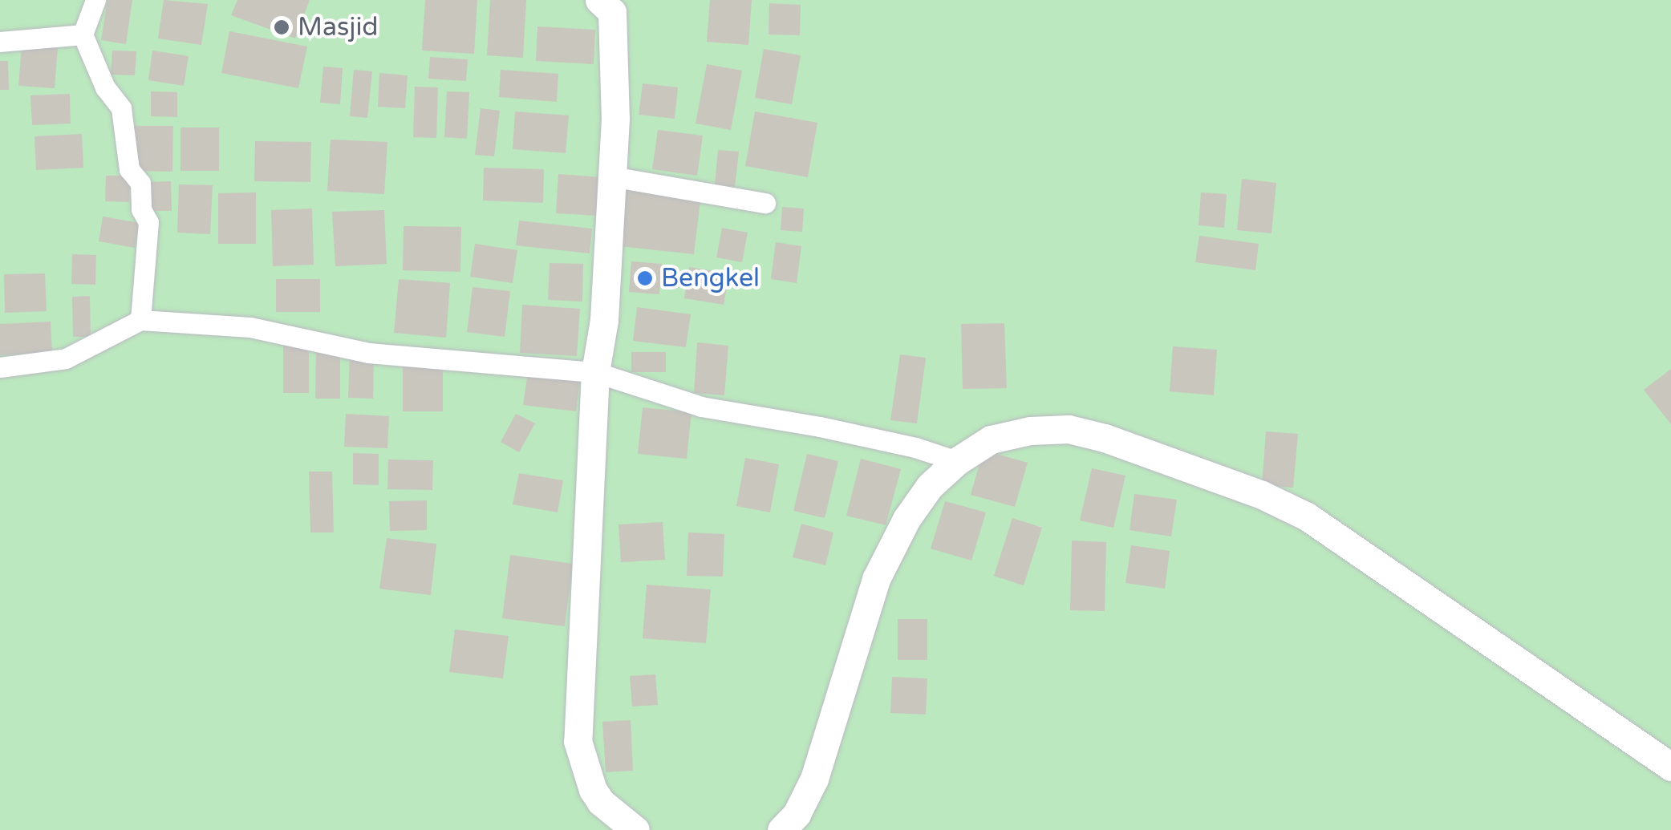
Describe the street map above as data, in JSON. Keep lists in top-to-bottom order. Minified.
{"places":["Masjid","Bengkel"]}
